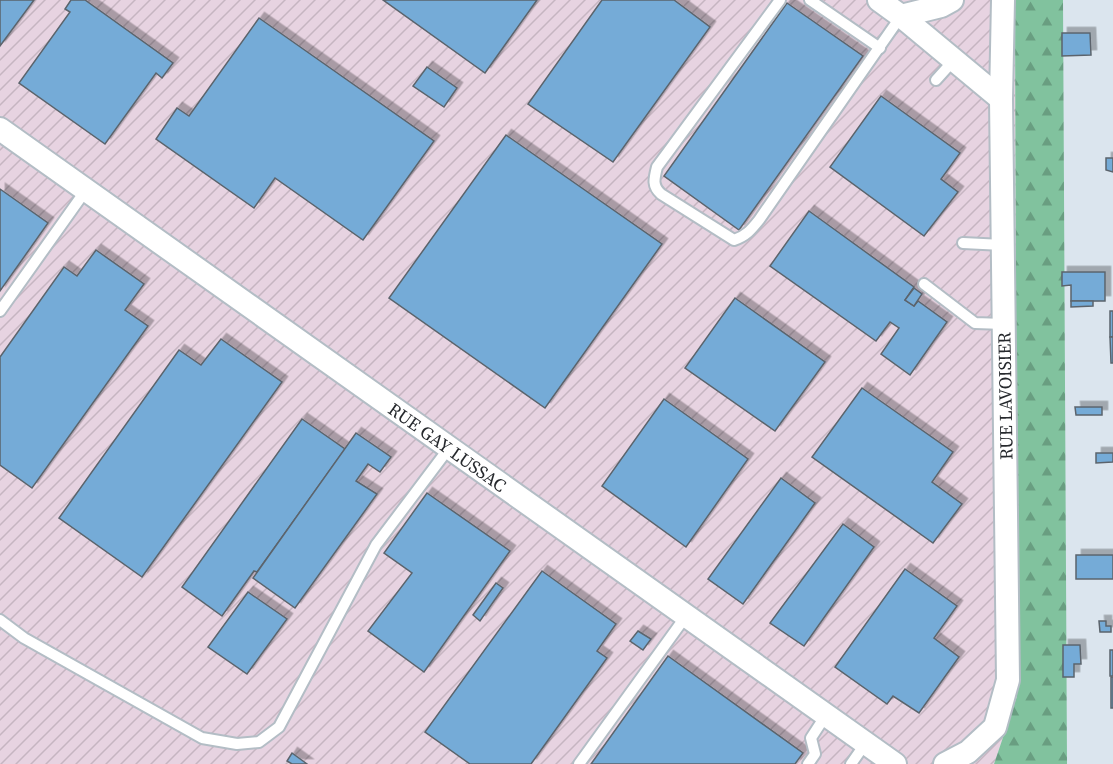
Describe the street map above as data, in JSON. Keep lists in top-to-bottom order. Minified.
{"streets":{"street":["RUE LAVOISIER","RUE GAY LUSSAC"]}}
